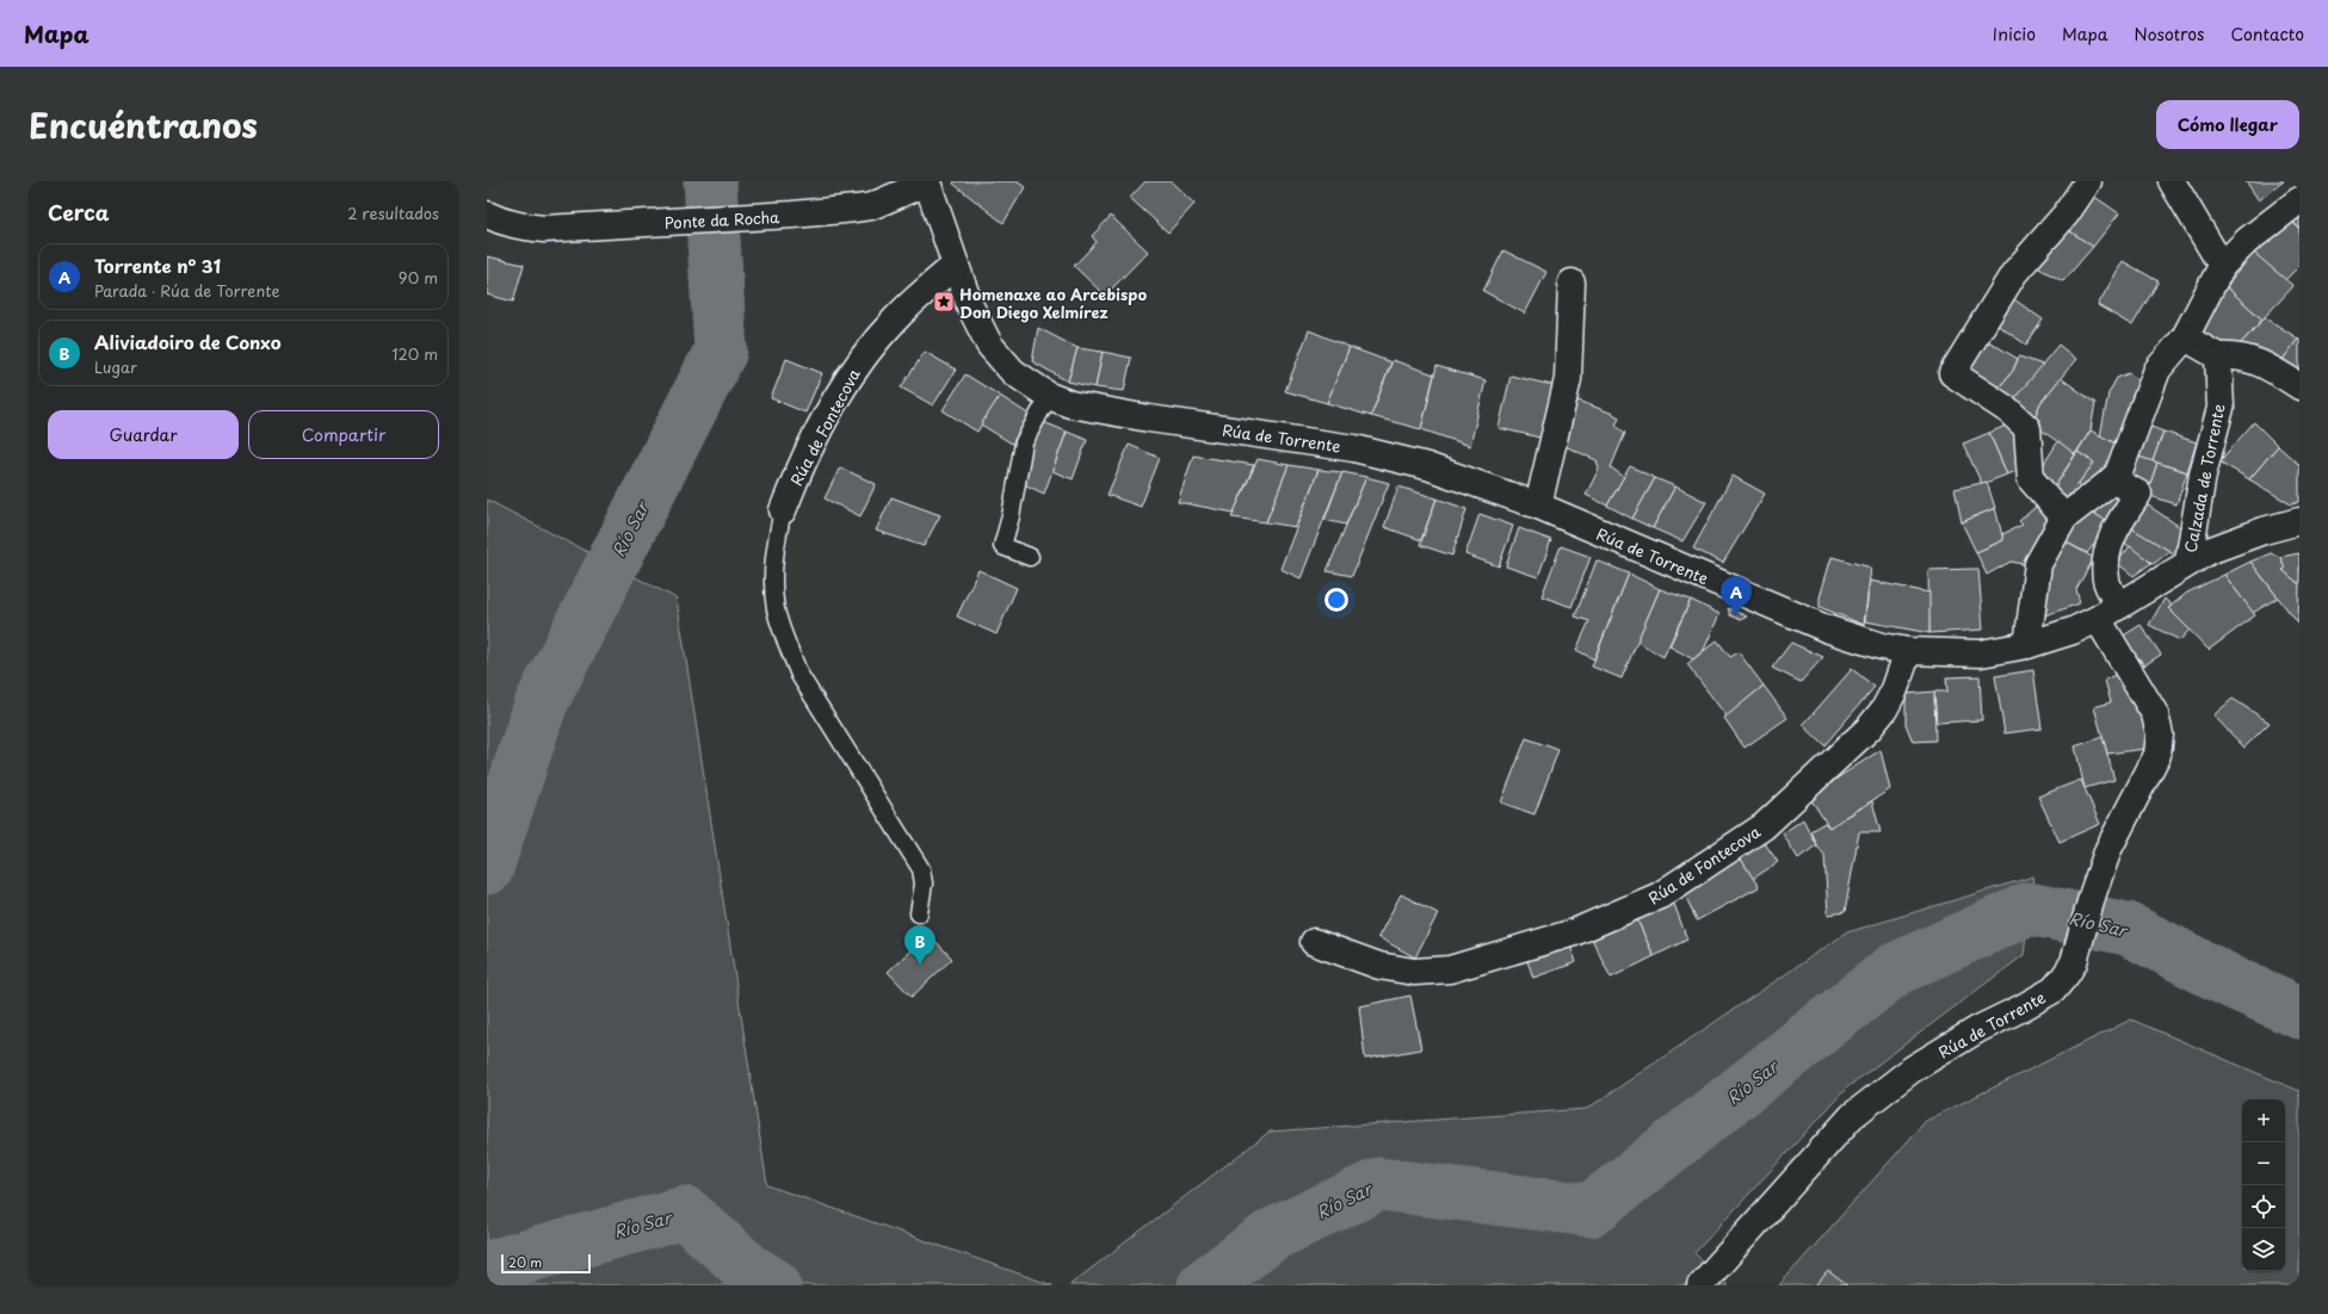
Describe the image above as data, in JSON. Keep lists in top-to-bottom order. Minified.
{"streets":{"street":["Ponte da Rocha","Rúa de Fontecova","Rúa de Torrente","Calzada de Torrente"]},"crossings":[["Ponte da Rocha","Rúa de Torrente"],["Rúa de Fontecova","Rúa de Torrente"],["Rúa de Torrente","Calzada de Torrente"]],"water":["Río Sar"],"places":{"place":["Homenaxe ao Arcebispo Don Diego Xelmírez"]},"scale_bar":"20 m","page":{"header":"Mapa","nav":["Inicio","Mapa","Nosotros","Contacto"],"title":"Encuéntranos","buttons":["Cómo llegar",["Guardar","Compartir"]],"heading":["Cerca","2 resultados"],"list":[{"mark":"A","name":"Torrente n° 31","note":"Parada · Rúa de Torrente","value":"90 m"},{"mark":"B","name":"Aliviadoiro de Conxo","note":"Lugar","value":"120 m"}],"pins":["A","B"],"map_buttons":["+","−"],"scale":"20 m"}}
